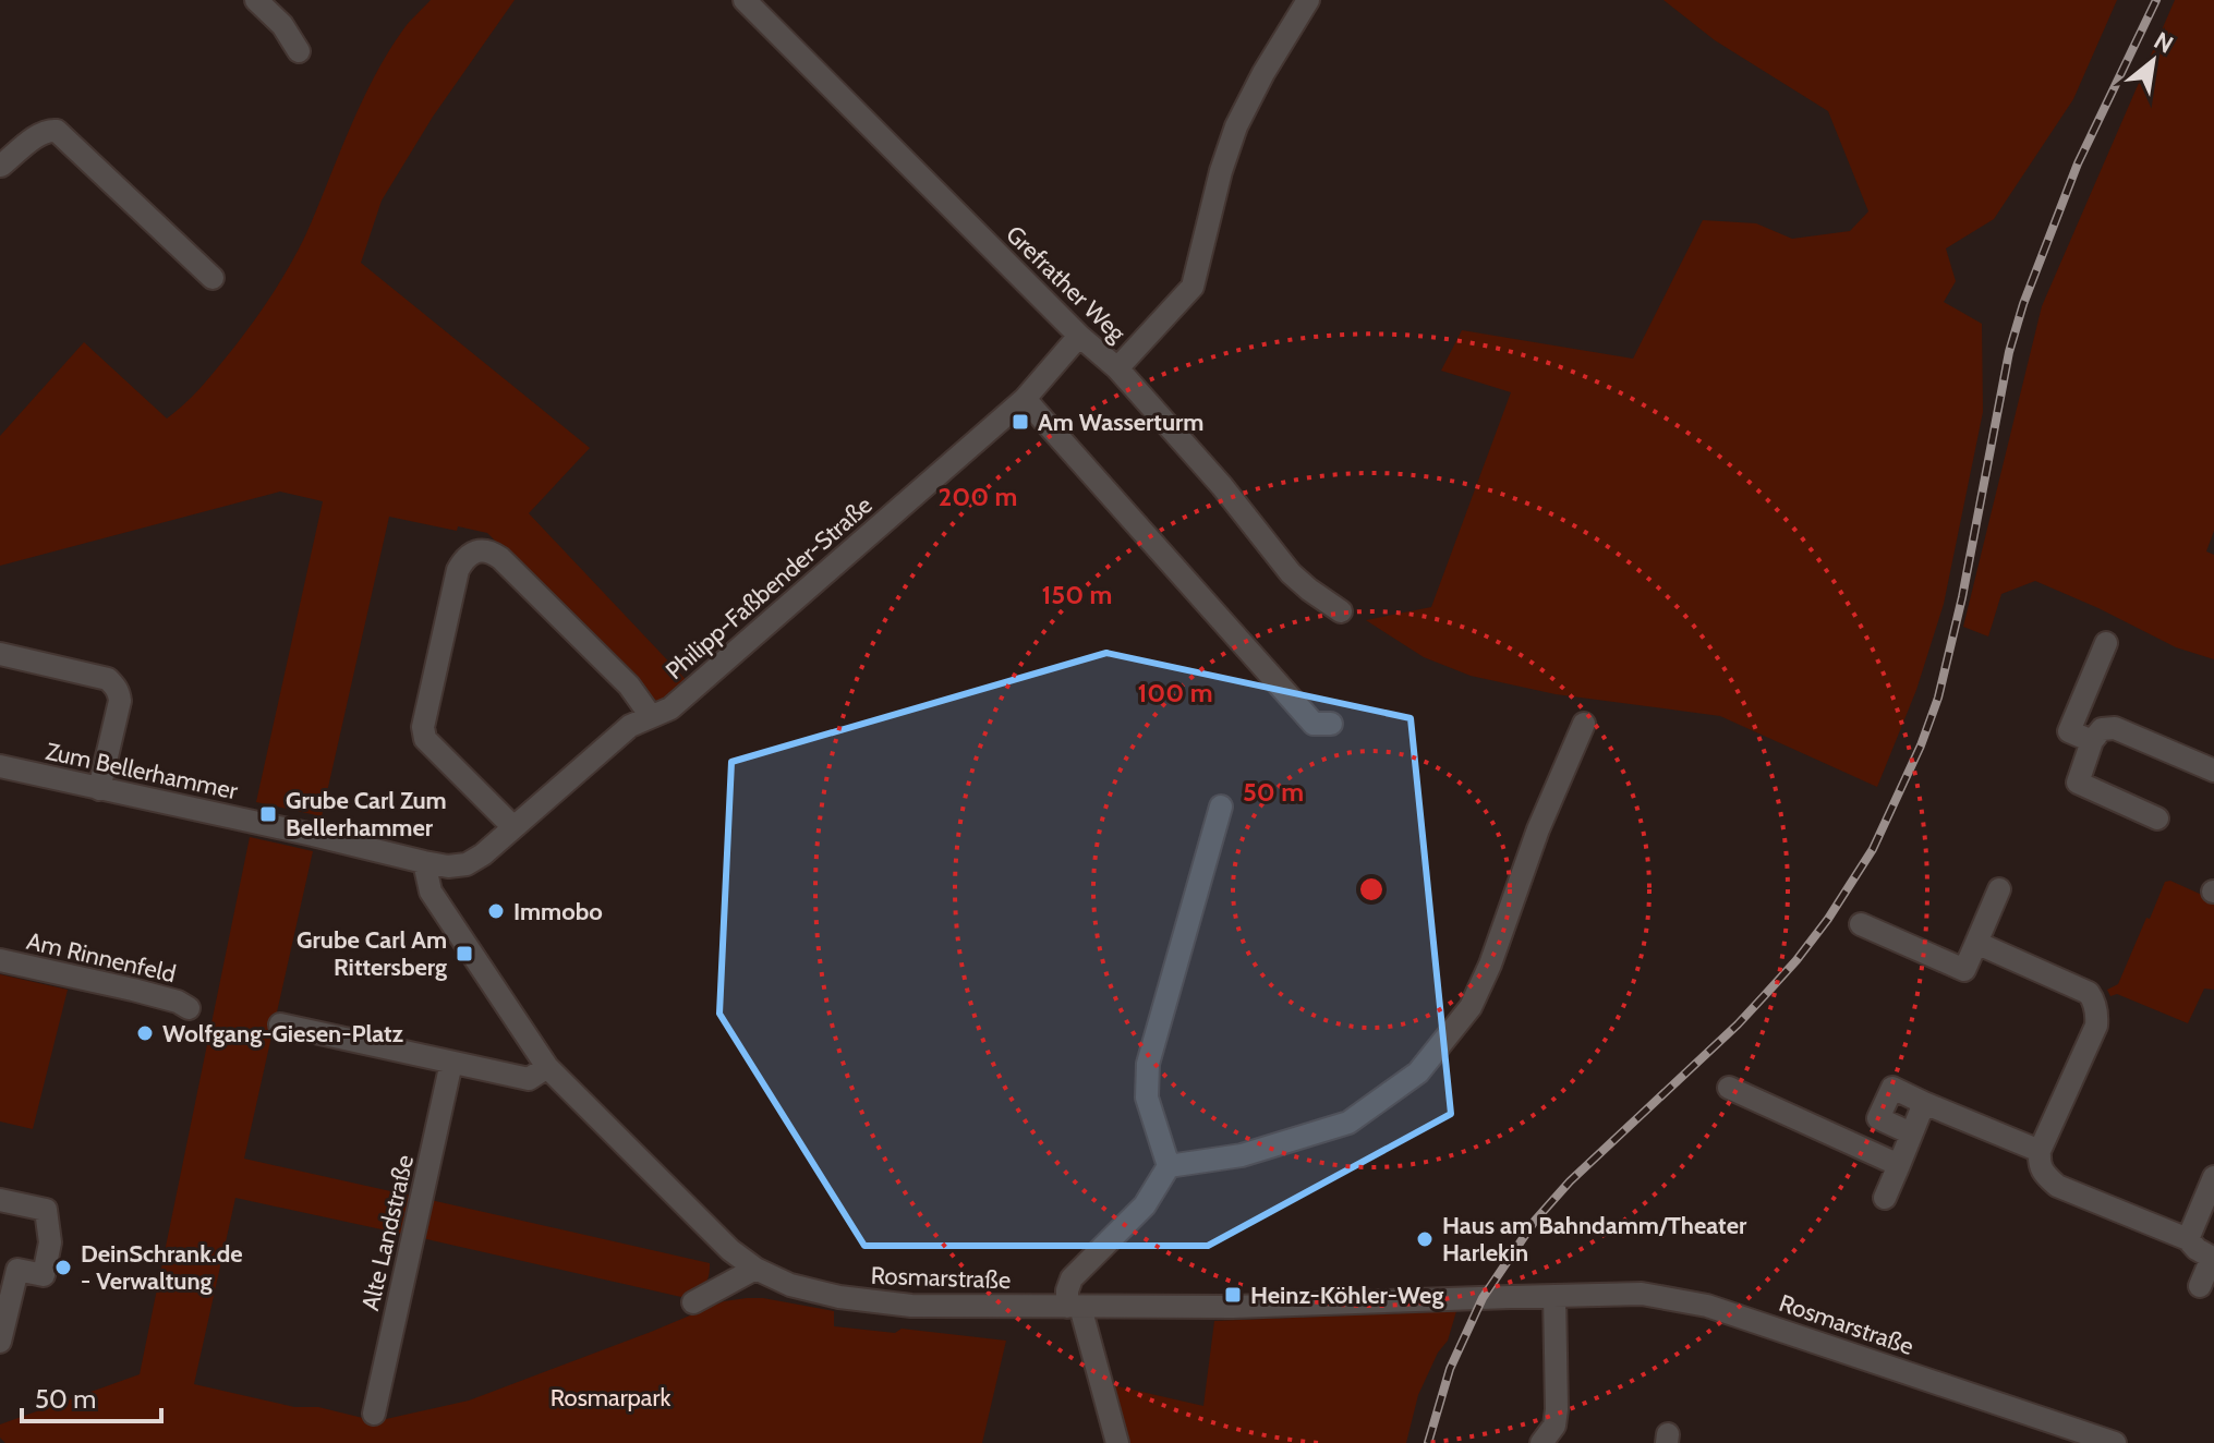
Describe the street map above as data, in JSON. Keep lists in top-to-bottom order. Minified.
{"streets":{"street":["Grefrather Weg","Philipp-Faßbender-Straße","Zum Bellerhammer","Am Rinnenfeld","Alte Landstraße","Rosmarstraße"]},"crossings":[["Grefrather Weg","Philipp-Faßbender-Straße"],["Philipp-Faßbender-Straße","Zum Bellerhammer"],["Philipp-Faßbender-Straße","Rosmarstraße"],["Zum Bellerhammer","Rosmarstraße"]],"parks":["Rosmarpark"],"places":{"transit":["Am Wasserturm","Grube Carl Zum Bellerhammer","Grube Carl Am Rittersberg","Heinz-Köhler-Weg"],"other":["Immobo","Wolfgang-Giesen-Platz","Haus am Bahndamm/Theater Harlekin","DeinSchrank.de - Verwaltung"]},"scale_bar":"50 m","north":"top right","rings":["200 m","150 m","100 m","50 m"]}
